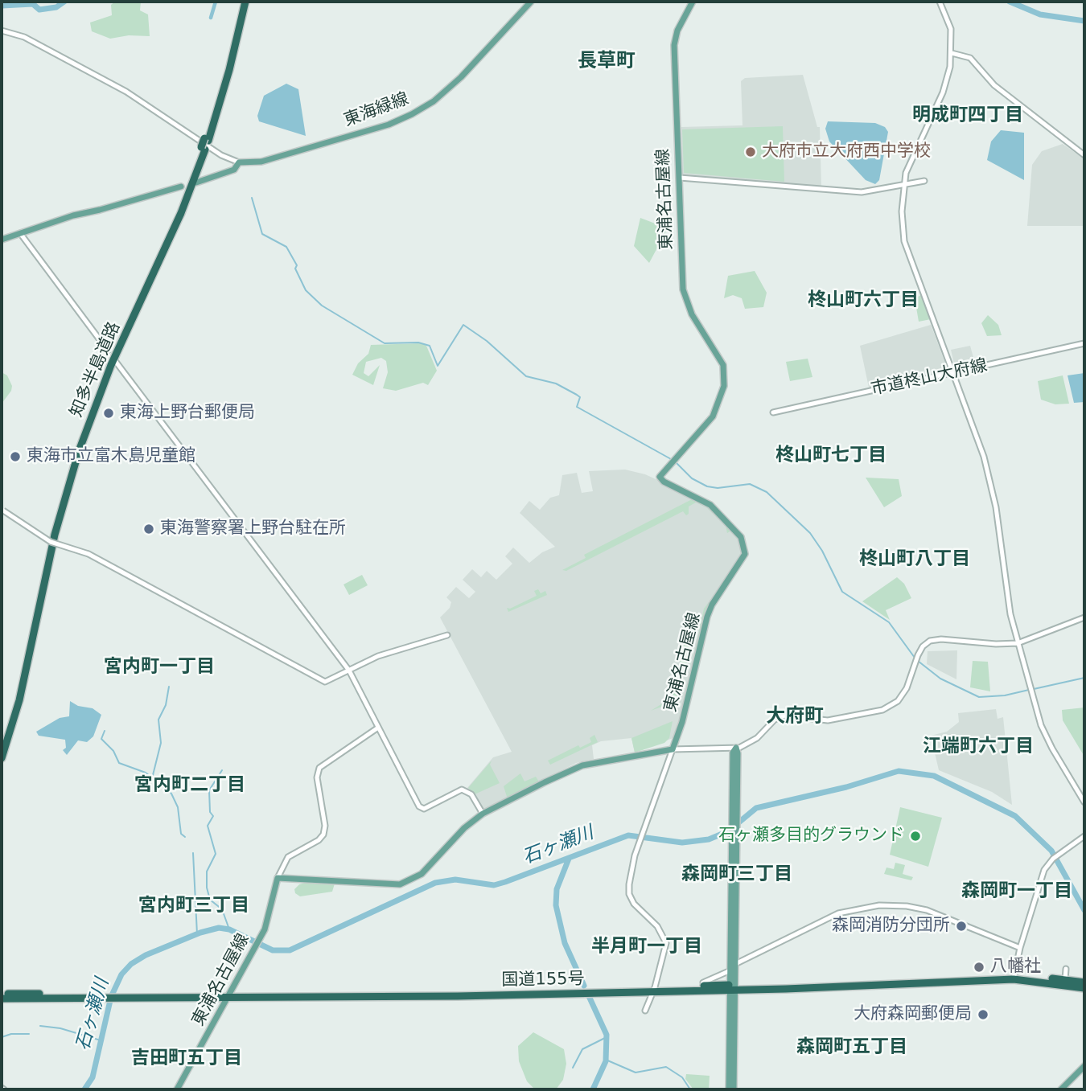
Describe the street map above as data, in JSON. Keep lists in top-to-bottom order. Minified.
{"streets":{"highway":["知多半島道路","国道155号"],"main road":["東海緑線","東浦名古屋線"],"street":["市道柊山大府線"]},"crossings":[["東浦名古屋線","国道155号"]],"districts":["長草町","明成町四丁目","柊山町六丁目","柊山町七丁目","柊山町八丁目","宮内町一丁目","大府町","江端町六丁目","宮内町二丁目","森岡町三丁目","森岡町一丁目","宮内町三丁目","半月町一丁目","森岡町五丁目","吉田町五丁目"],"water":["石ヶ瀬川"],"places":["大府市立大府西中学校","東海上野台郵便局","東海市立富木島児童館","東海警察署上野台駐在所","石ヶ瀬多目的グラウンド","森岡消防分団所","八幡社","大府森岡郵便局"]}
